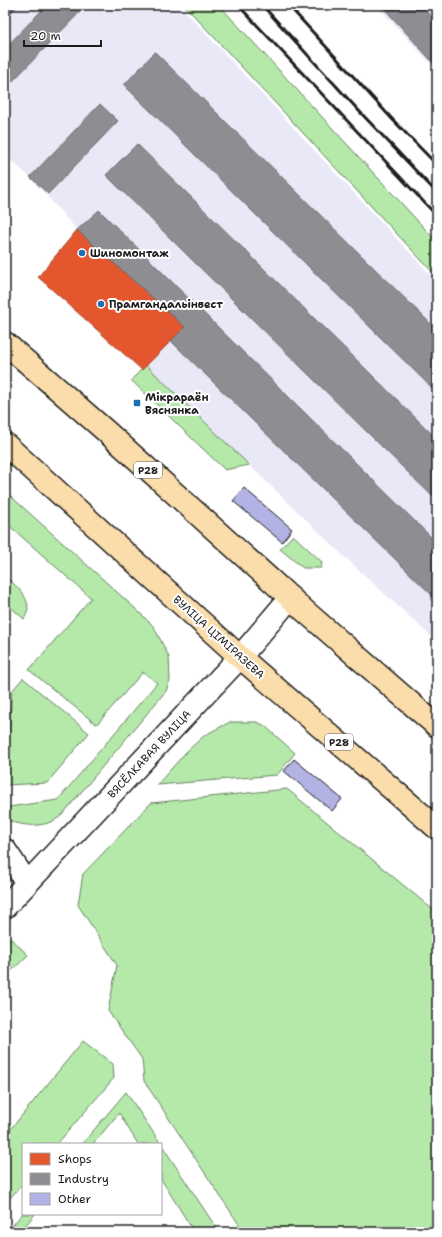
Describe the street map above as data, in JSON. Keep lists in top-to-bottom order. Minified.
{"streets":{"main road":["Р28","ВУЛІЦА ЦІМІРАЗЕВА"],"street":["ВЯСЁЛКАВАЯ ВУЛІЦА"]},"crossings":[["Р28","ВЯСЁЛКАВАЯ ВУЛІЦА"],["ВУЛІЦА ЦІМІРАЗЕВА","ВЯСЁЛКАВАЯ ВУЛІЦА"]],"places":{"other":["Шиномонтаж","Прамгандальінвест"],"transit":["Мікрараён Вяснянка"]},"legend":["Shops","Industry","Other"],"scale_bar":"20 m"}
